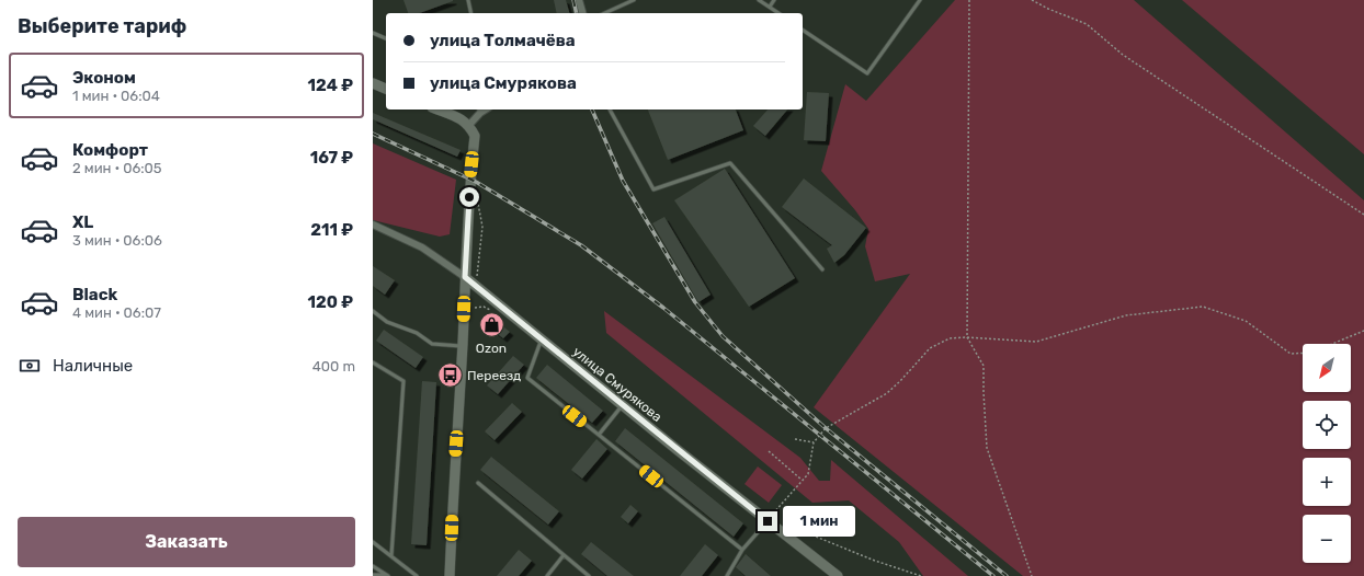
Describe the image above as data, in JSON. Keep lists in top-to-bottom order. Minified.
{"streets":{"street":["улица Смурякова"]},"places":{"shop":["Ozon"],"bus stop":["Переезд"]},"north":"bottom left","page":{"heading":"Выберите тариф","banner":["улица Толмачёва","улица Смурякова"],"list":[{"name":"Эконом","note":"1 мин · 06:04","value":"124 ₽"},{"name":"Комфорт","note":"2 мин · 06:05","value":"167 ₽"},{"name":"XL","note":"3 мин · 06:06","value":"211 ₽"},{"name":"Black","note":"4 мин · 06:07","value":"120 ₽"}],"pay":["Наличные","400 m"],"map_buttons":["+","−"],"bubble":"1 мин","buttons":"Заказать"}}
